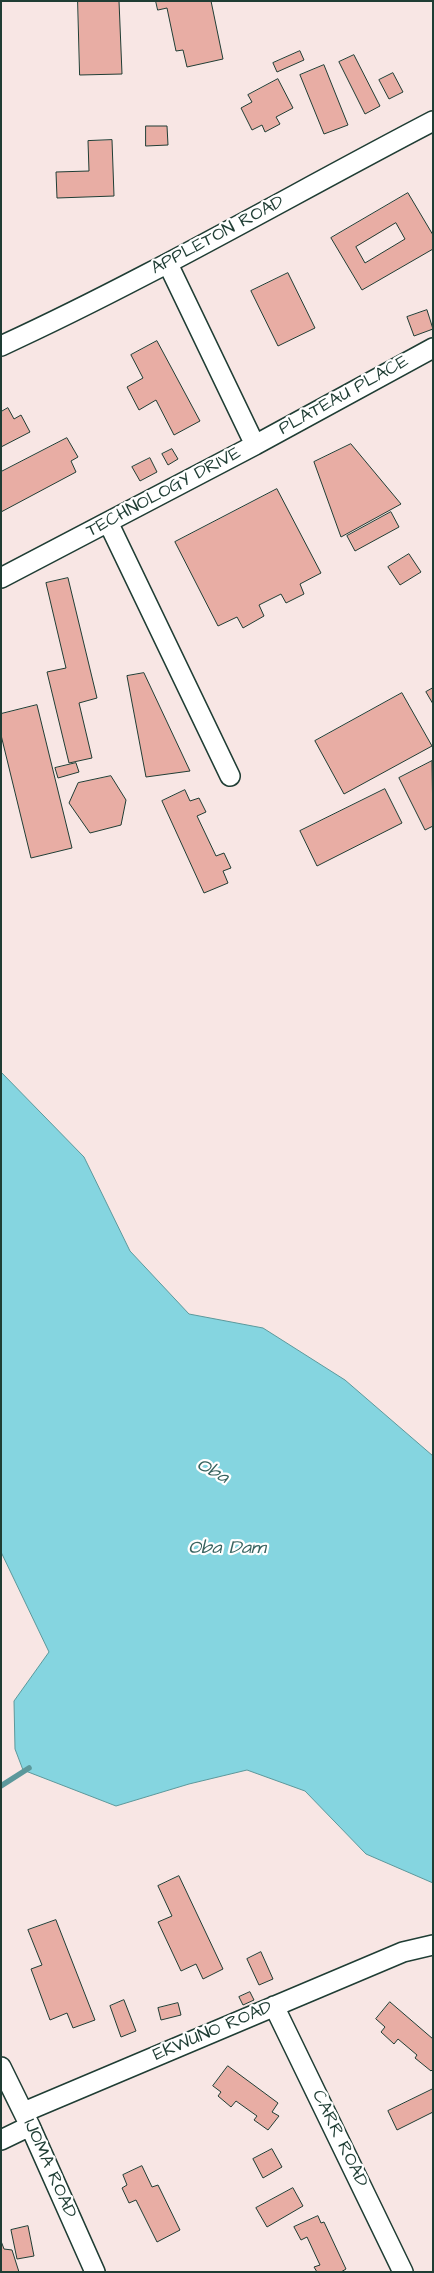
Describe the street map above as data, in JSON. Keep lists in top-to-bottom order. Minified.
{"streets":{"street":["APPLETON ROAD","PLATEAU PLACE","TECHNOLOGY DRIVE","EKWUNO ROAD","CARR ROAD","IJOMA ROAD"]},"crossings":[["APPLETON ROAD","TECHNOLOGY DRIVE"],["PLATEAU PLACE","TECHNOLOGY DRIVE"],["EKWUNO ROAD","CARR ROAD"],["EKWUNO ROAD","IJOMA ROAD"]],"water":["Oba","Oba Dam"]}
